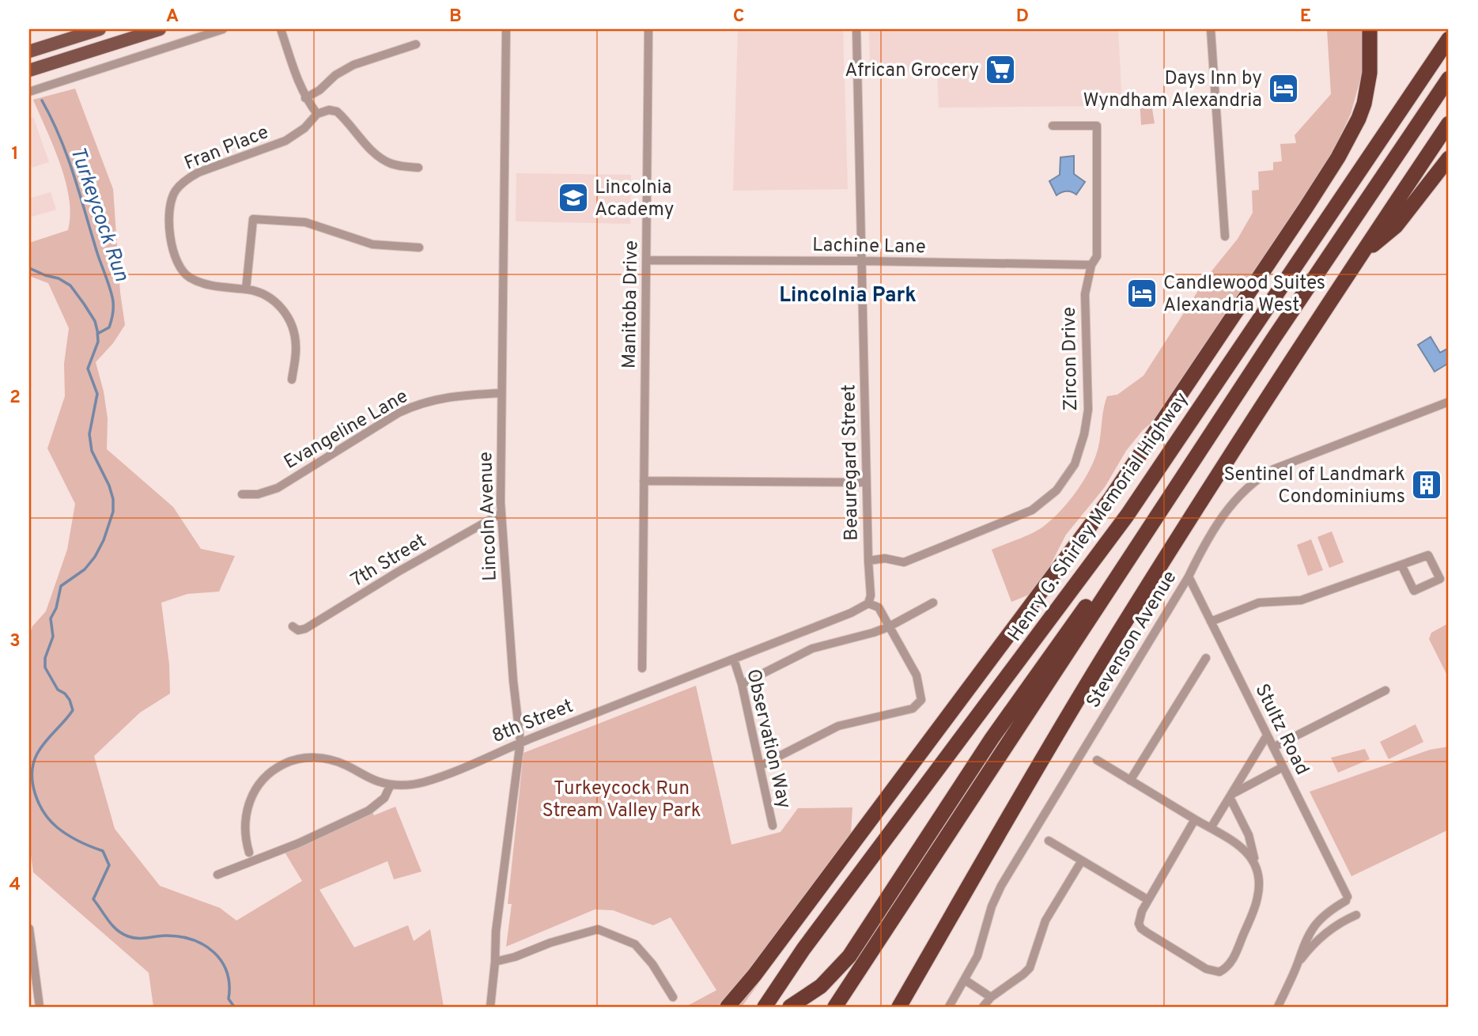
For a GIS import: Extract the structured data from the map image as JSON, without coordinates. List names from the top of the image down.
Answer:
{
  "streets": {
    "highway": ["Henry G. Shirley Memorial Highway"],
    "street": [
      "Fran Place",
      "Lachine Lane",
      "Manitoba Drive",
      "Zircon Drive",
      "Evangeline Lane",
      "Beauregard Street",
      "Lincoln Avenue",
      "7th Street",
      "Stevenson Avenue",
      "8th Street",
      "Stultz Road",
      "Observation Way"
    ]
  },
  "crossings": [
    ["Lachine Lane", "Manitoba Drive"],
    ["Lachine Lane", "Zircon Drive"],
    ["Lachine Lane", "Beauregard Street"],
    ["Zircon Drive", "Beauregard Street"],
    ["Evangeline Lane", "Lincoln Avenue"],
    ["Beauregard Street", "8th Street"],
    ["Lincoln Avenue", "7th Street"],
    ["Lincoln Avenue", "8th Street"],
    ["Stevenson Avenue", "Stultz Road"],
    ["8th Street", "Observation Way"]
  ],
  "districts": ["Lincolnia Park"],
  "water": ["Turkeycock Run"],
  "parks": ["Turkeycock Run Stream Valley Park"],
  "places": {
    "supermarket": ["African Grocery"],
    "hotel": ["Days Inn by Wyndham Alexandria", "Candlewood Suites Alexandria West"],
    "school or university": ["Lincolnia Academy"],
    "building": ["Sentinel of Landmark Condominiums"]
  },
  "grid": {
    "columns": [
      "A",
      "B",
      "C",
      "D",
      "E"
    ],
    "rows": [
      "1",
      "2",
      "3",
      "4"
    ]
  }
}
